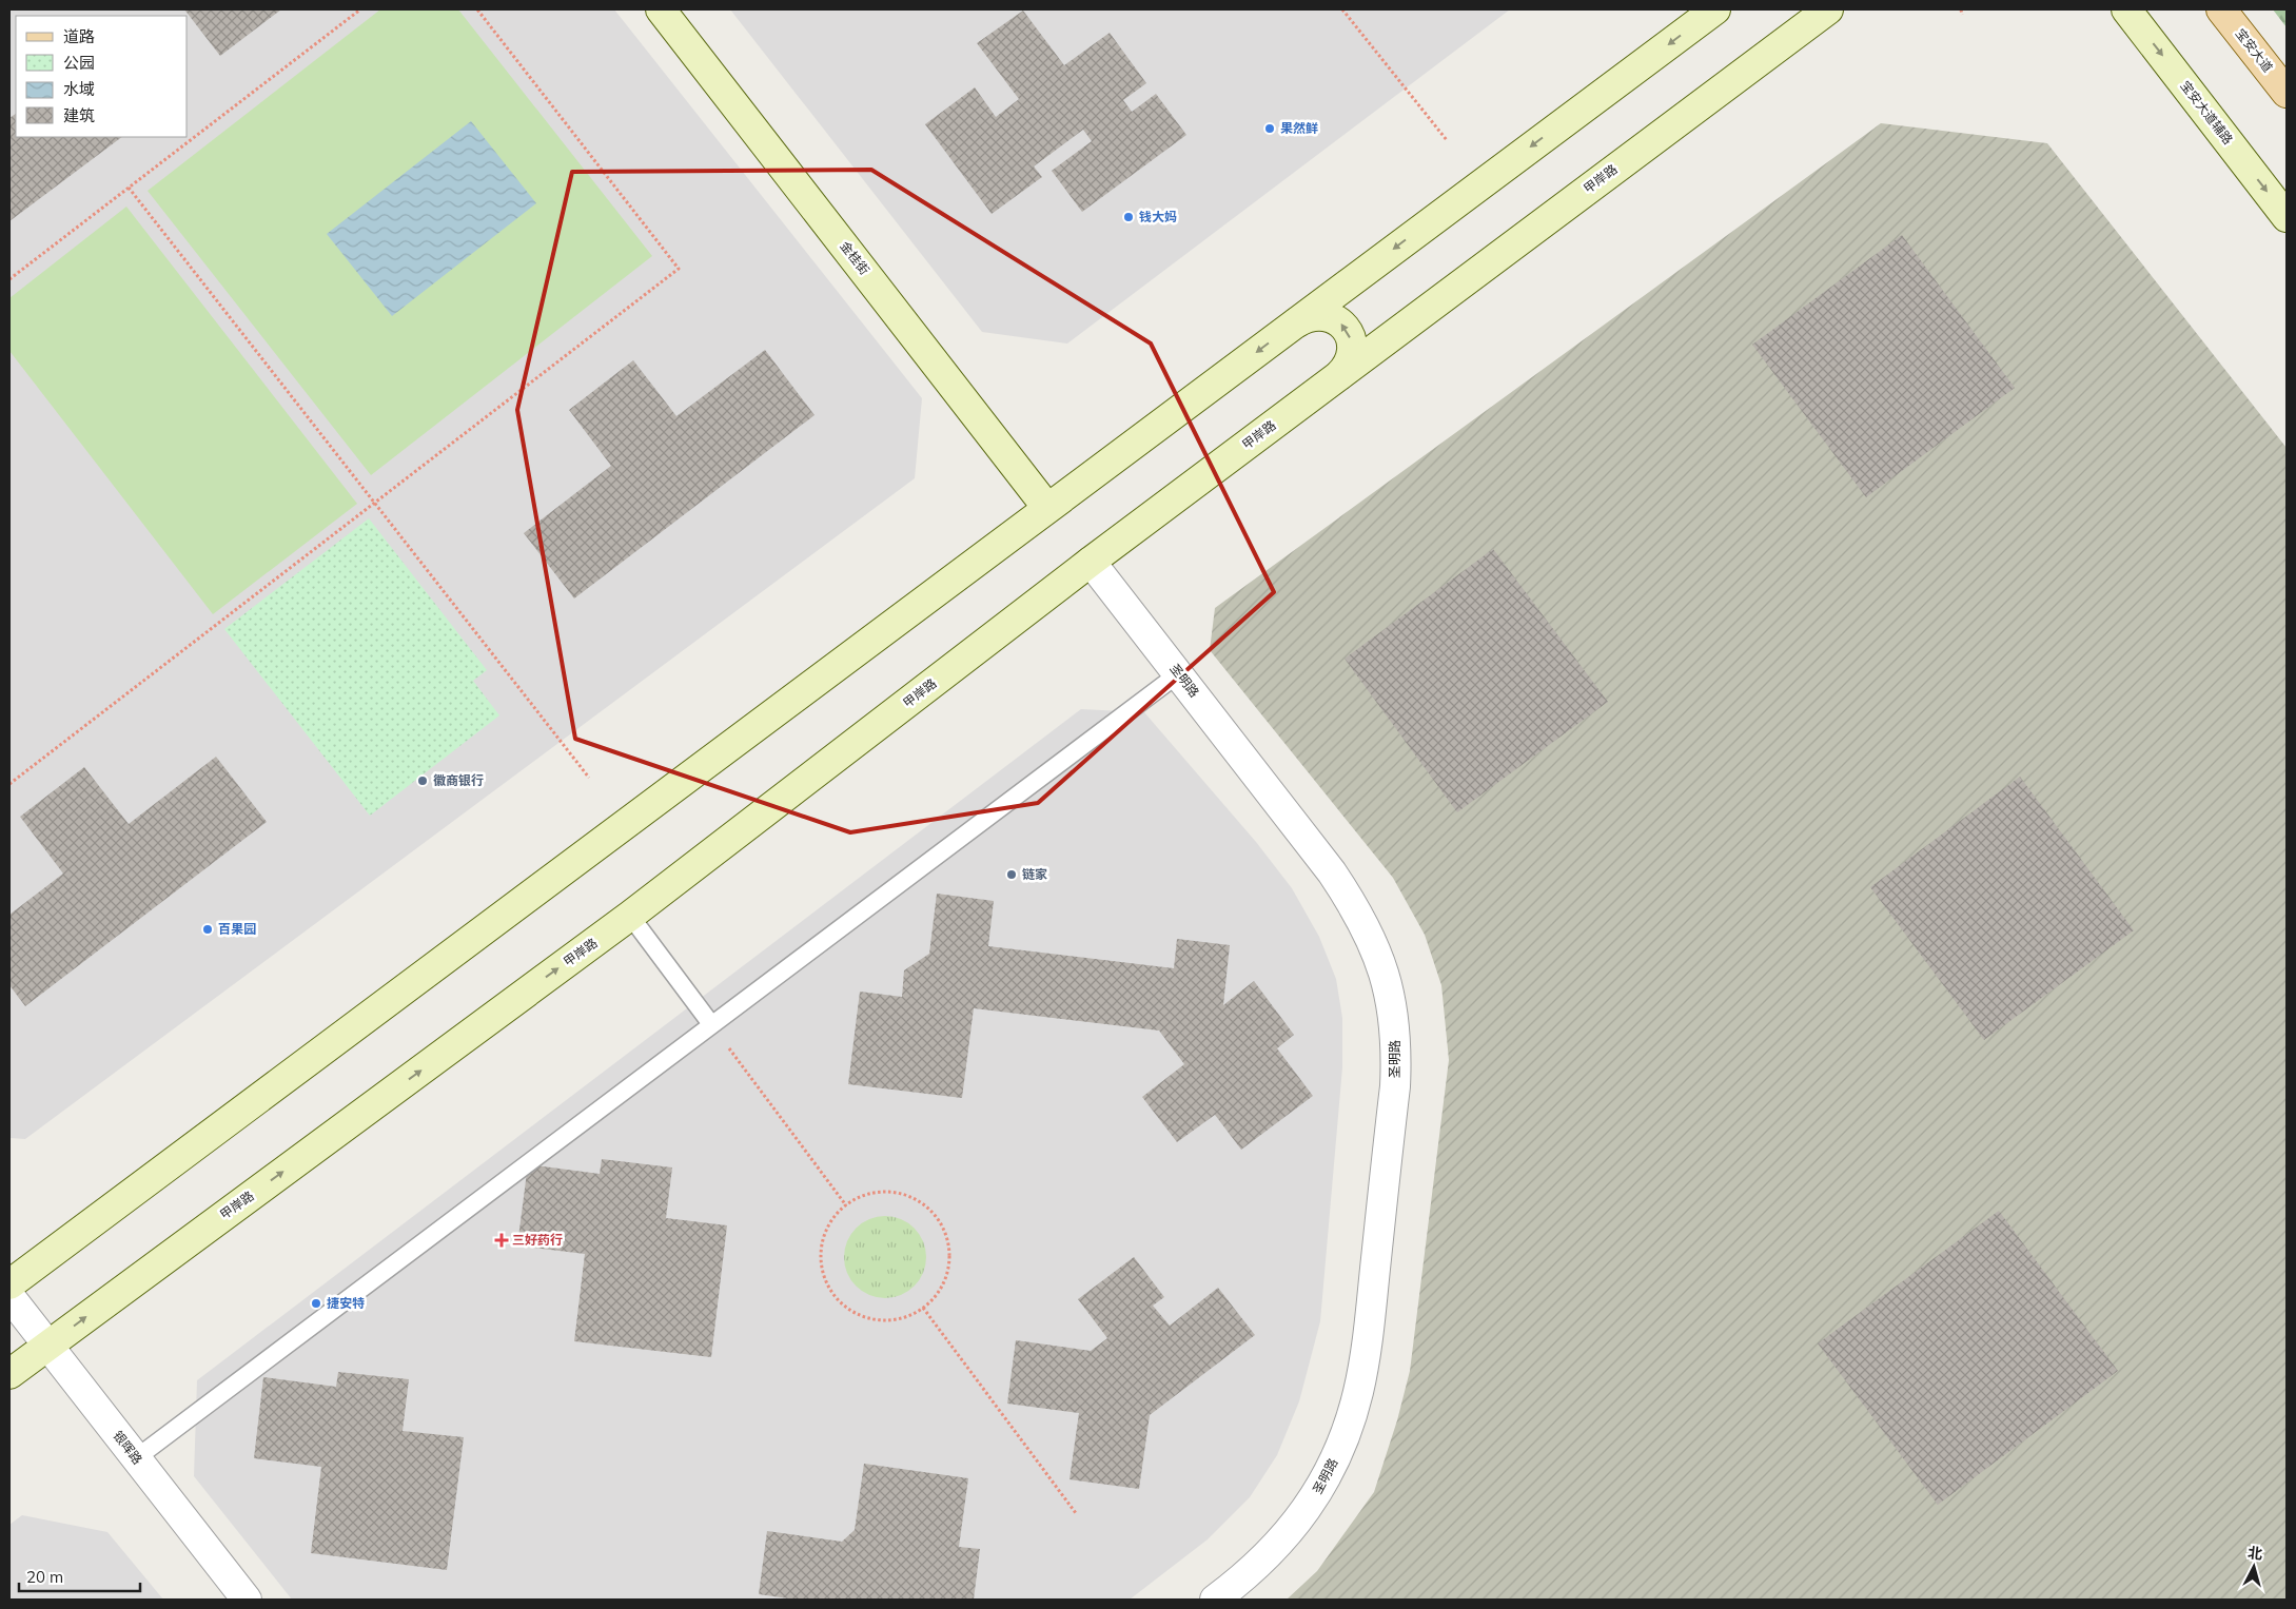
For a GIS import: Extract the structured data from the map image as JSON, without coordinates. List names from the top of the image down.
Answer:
{
  "streets": {
    "main road": [
      "宝安大道",
      "宝安大道辅路",
      "甲岸路",
      "金桂街"
    ],
    "street": ["圣明路", "银晖路"]
  },
  "crossings": [
    ["甲岸路", "圣明路"],
    ["甲岸路", "银晖路"]
  ],
  "one_way": ["宝安大道辅路"],
  "places": {
    "other": [
      "果然鲜",
      "钱大妈",
      "徽商银行",
      "链家",
      "百果园",
      "捷安特"
    ],
    "health": ["三好药行"]
  },
  "legend": [
    "道路",
    "公园",
    "水域",
    "建筑"
  ],
  "scale_bar": "20 m",
  "north": "top"
}
